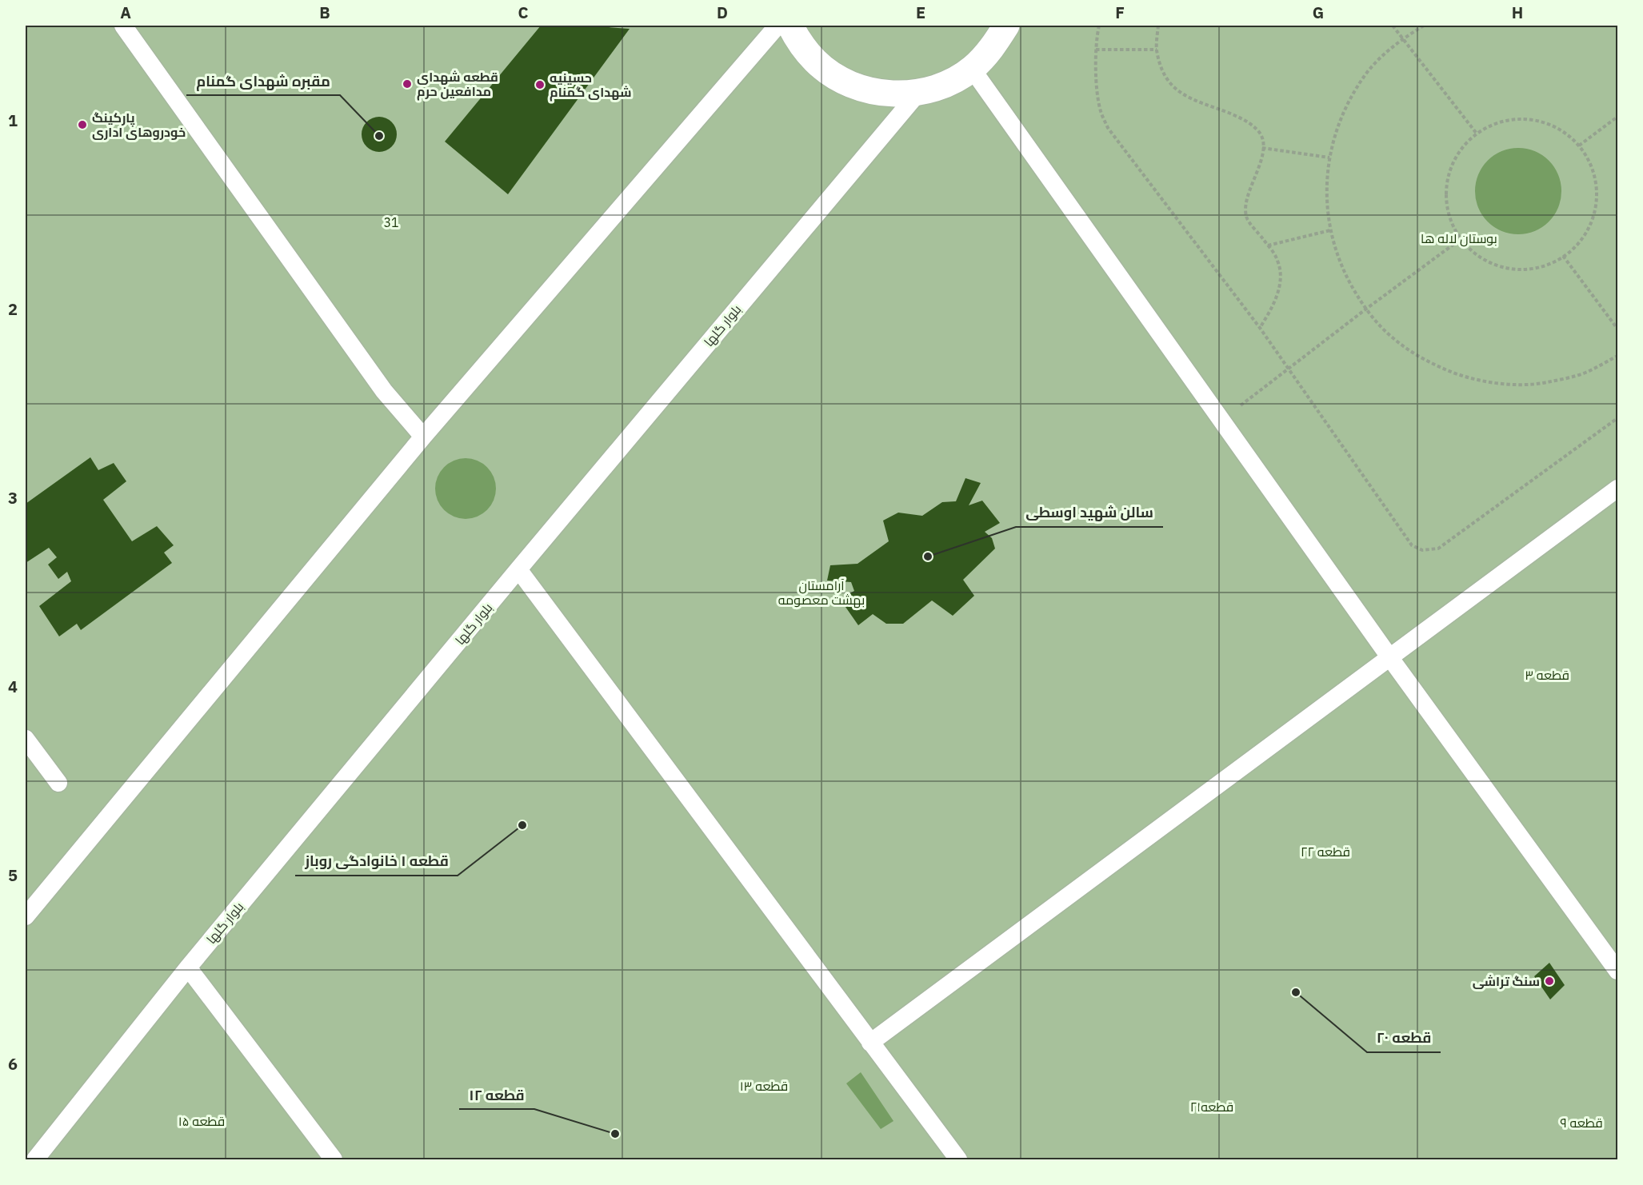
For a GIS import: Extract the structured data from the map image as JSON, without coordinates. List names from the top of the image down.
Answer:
{
  "streets": {
    "lane": ["بلوار گلها"]
  },
  "parks": [
    "31",
    "بوستان لاله ها",
    "آرامستان بهشت معصومه",
    "قطعه ۳",
    "قطعه ۲۲",
    "قطعه ۱۳",
    "قطعه۲۱",
    "قطعه ۱۵",
    "قطعه ۹"
  ],
  "places": [
    "قطعه شهدای مدافعین حرم",
    "حسینیه شهدای گمنام",
    "پارکینگ خودروهای اداری",
    "مقبره شهدای گمنام",
    "سالن شهید اوسطی",
    "قطعه ۱ خانوادگی روباز",
    "سنگ تراشی",
    "قطعه ۲۰",
    "قطعه ۱۲"
  ],
  "grid": {
    "columns": [
      "A",
      "B",
      "C",
      "D",
      "E",
      "F",
      "G",
      "H"
    ],
    "rows": [
      "1",
      "2",
      "3",
      "4",
      "5",
      "6"
    ]
  }
}
